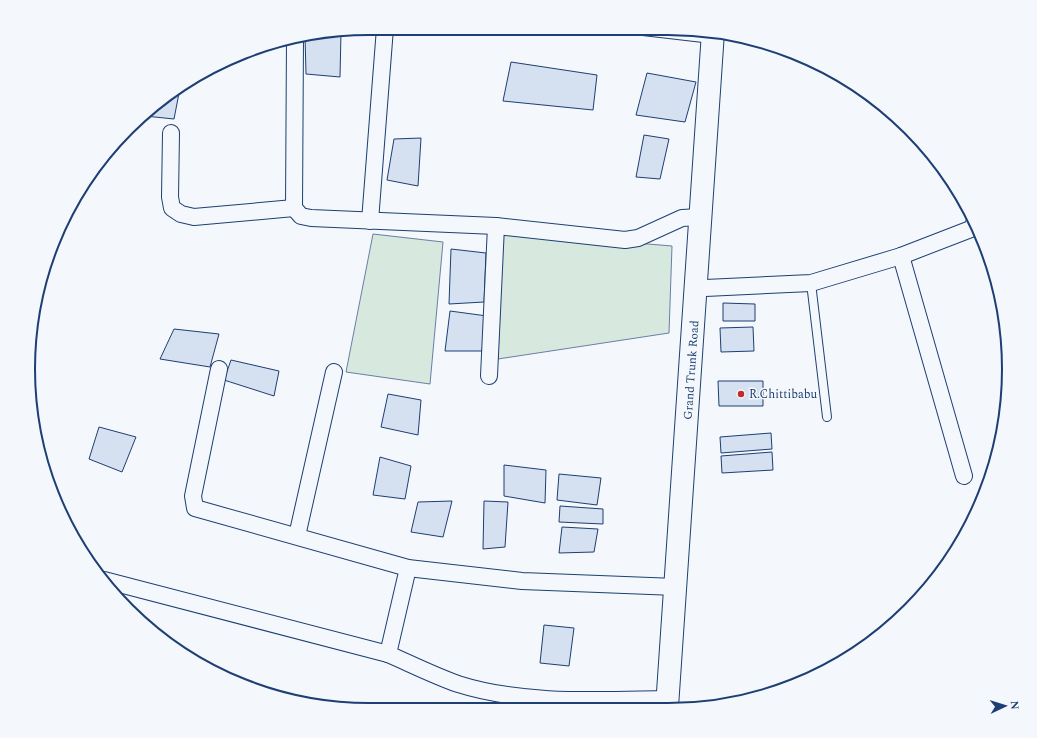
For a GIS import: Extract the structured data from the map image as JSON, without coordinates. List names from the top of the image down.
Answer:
{
  "streets": {
    "main road": ["Grand Trunk Road"]
  },
  "places": ["R.Chittibabu"],
  "north": "right"
}
